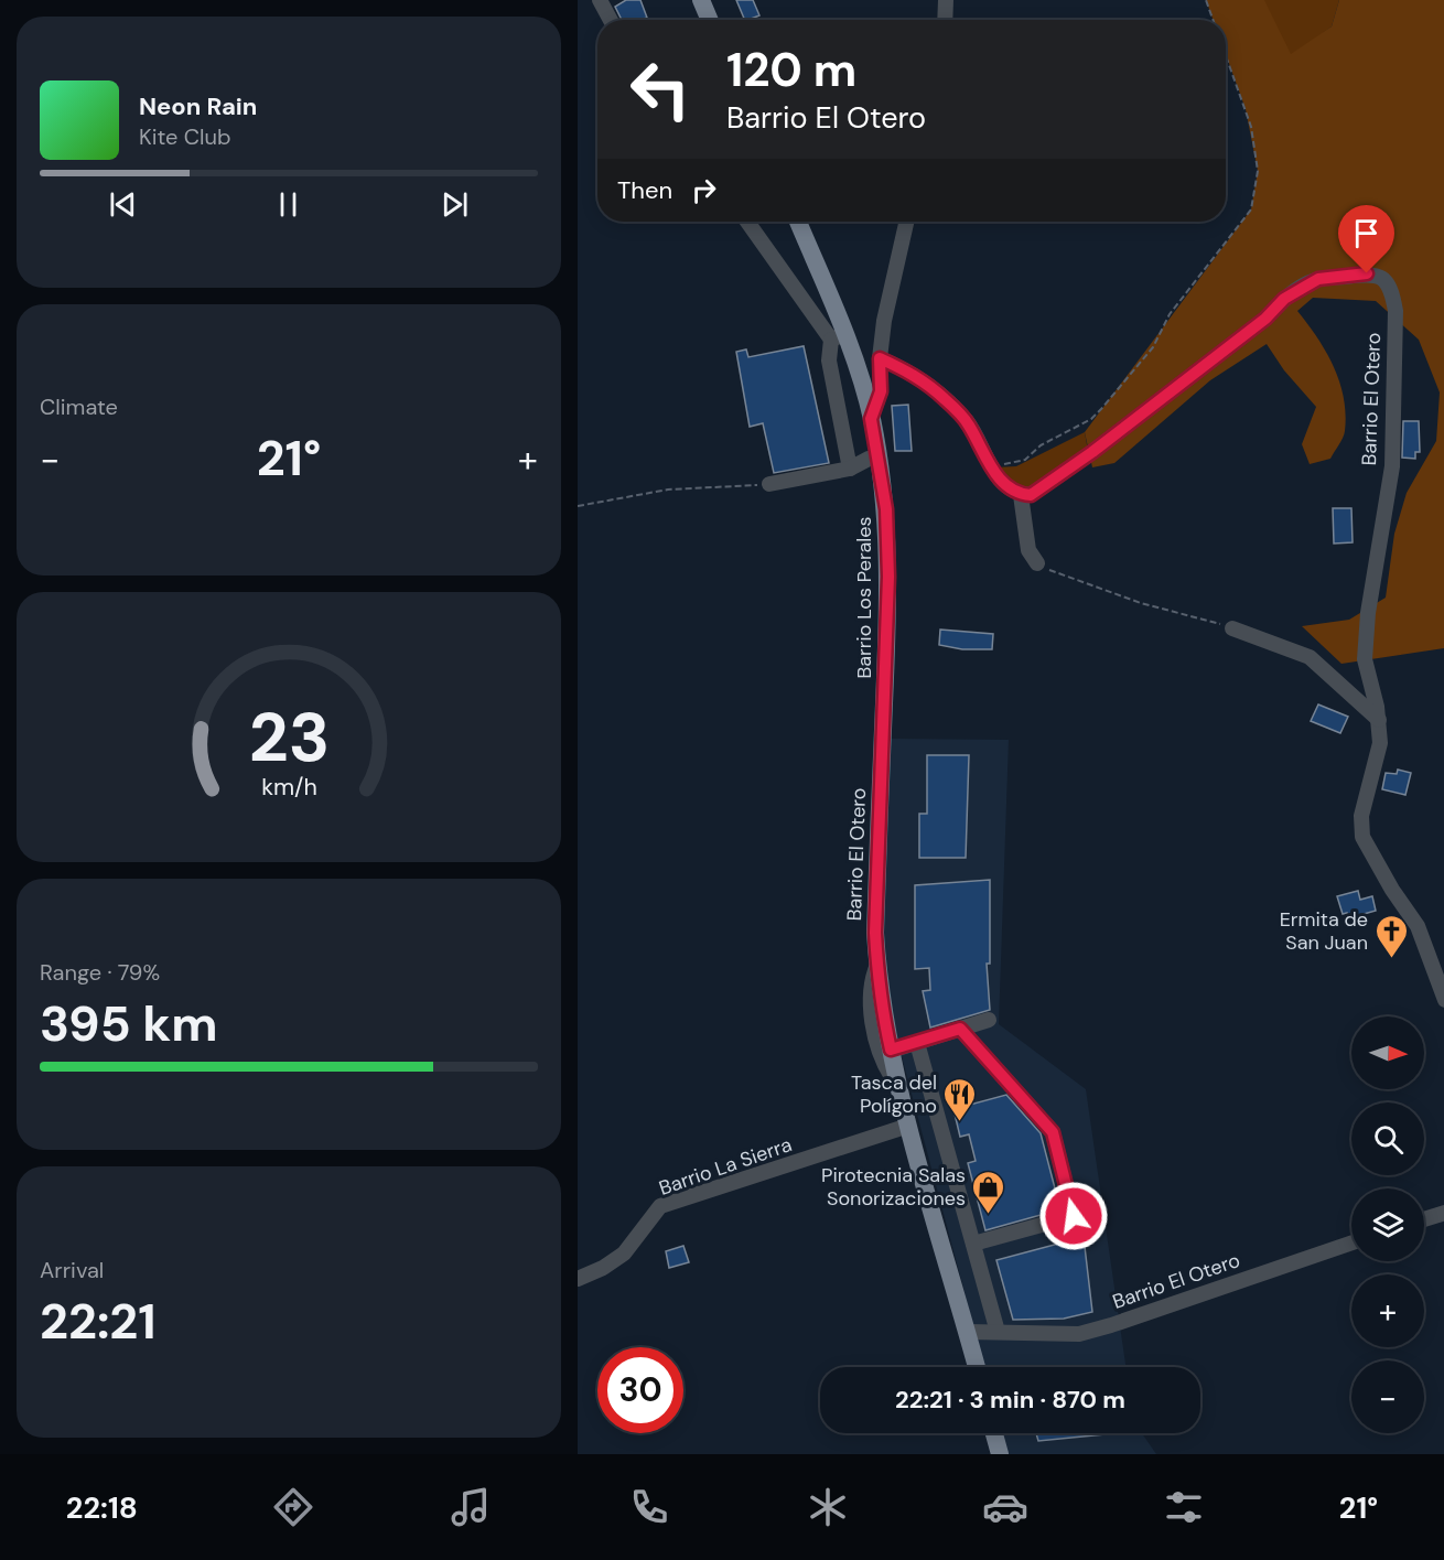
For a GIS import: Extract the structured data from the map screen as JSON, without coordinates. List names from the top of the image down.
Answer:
{
  "streets": {
    "main road": ["Barrio El Otero", "Barrio Los Perales"],
    "street": ["Barrio La Sierra"]
  },
  "crossings": [
    ["Barrio El Otero", "Barrio Los Perales"],
    ["Barrio El Otero", "Barrio La Sierra"]
  ],
  "places": {
    "church": ["Ermita de San Juan"],
    "restaurant": ["Tasca del Polígono"],
    "shop": ["Pirotecnia Salas Sonorizaciones"]
  },
  "north": "right",
  "page": {
    "turn": ["120 m", "Barrio El Otero"],
    "song": ["Neon Rain", "Kite Club"],
    "then": "Then",
    "tile": [
      "Climate",
      ["Range · 79%", "395 km"],
      ["Arrival", "22:21"]
    ],
    "heat": ["−", "21°", "+"],
    "map_buttons": ["+", "−"],
    "limit": "30",
    "trip": "22:21 · 3 min · 870 m",
    "tabs": ["22:18", "21°"],
    "gauge": ["23", "km/h"]
  }
}
